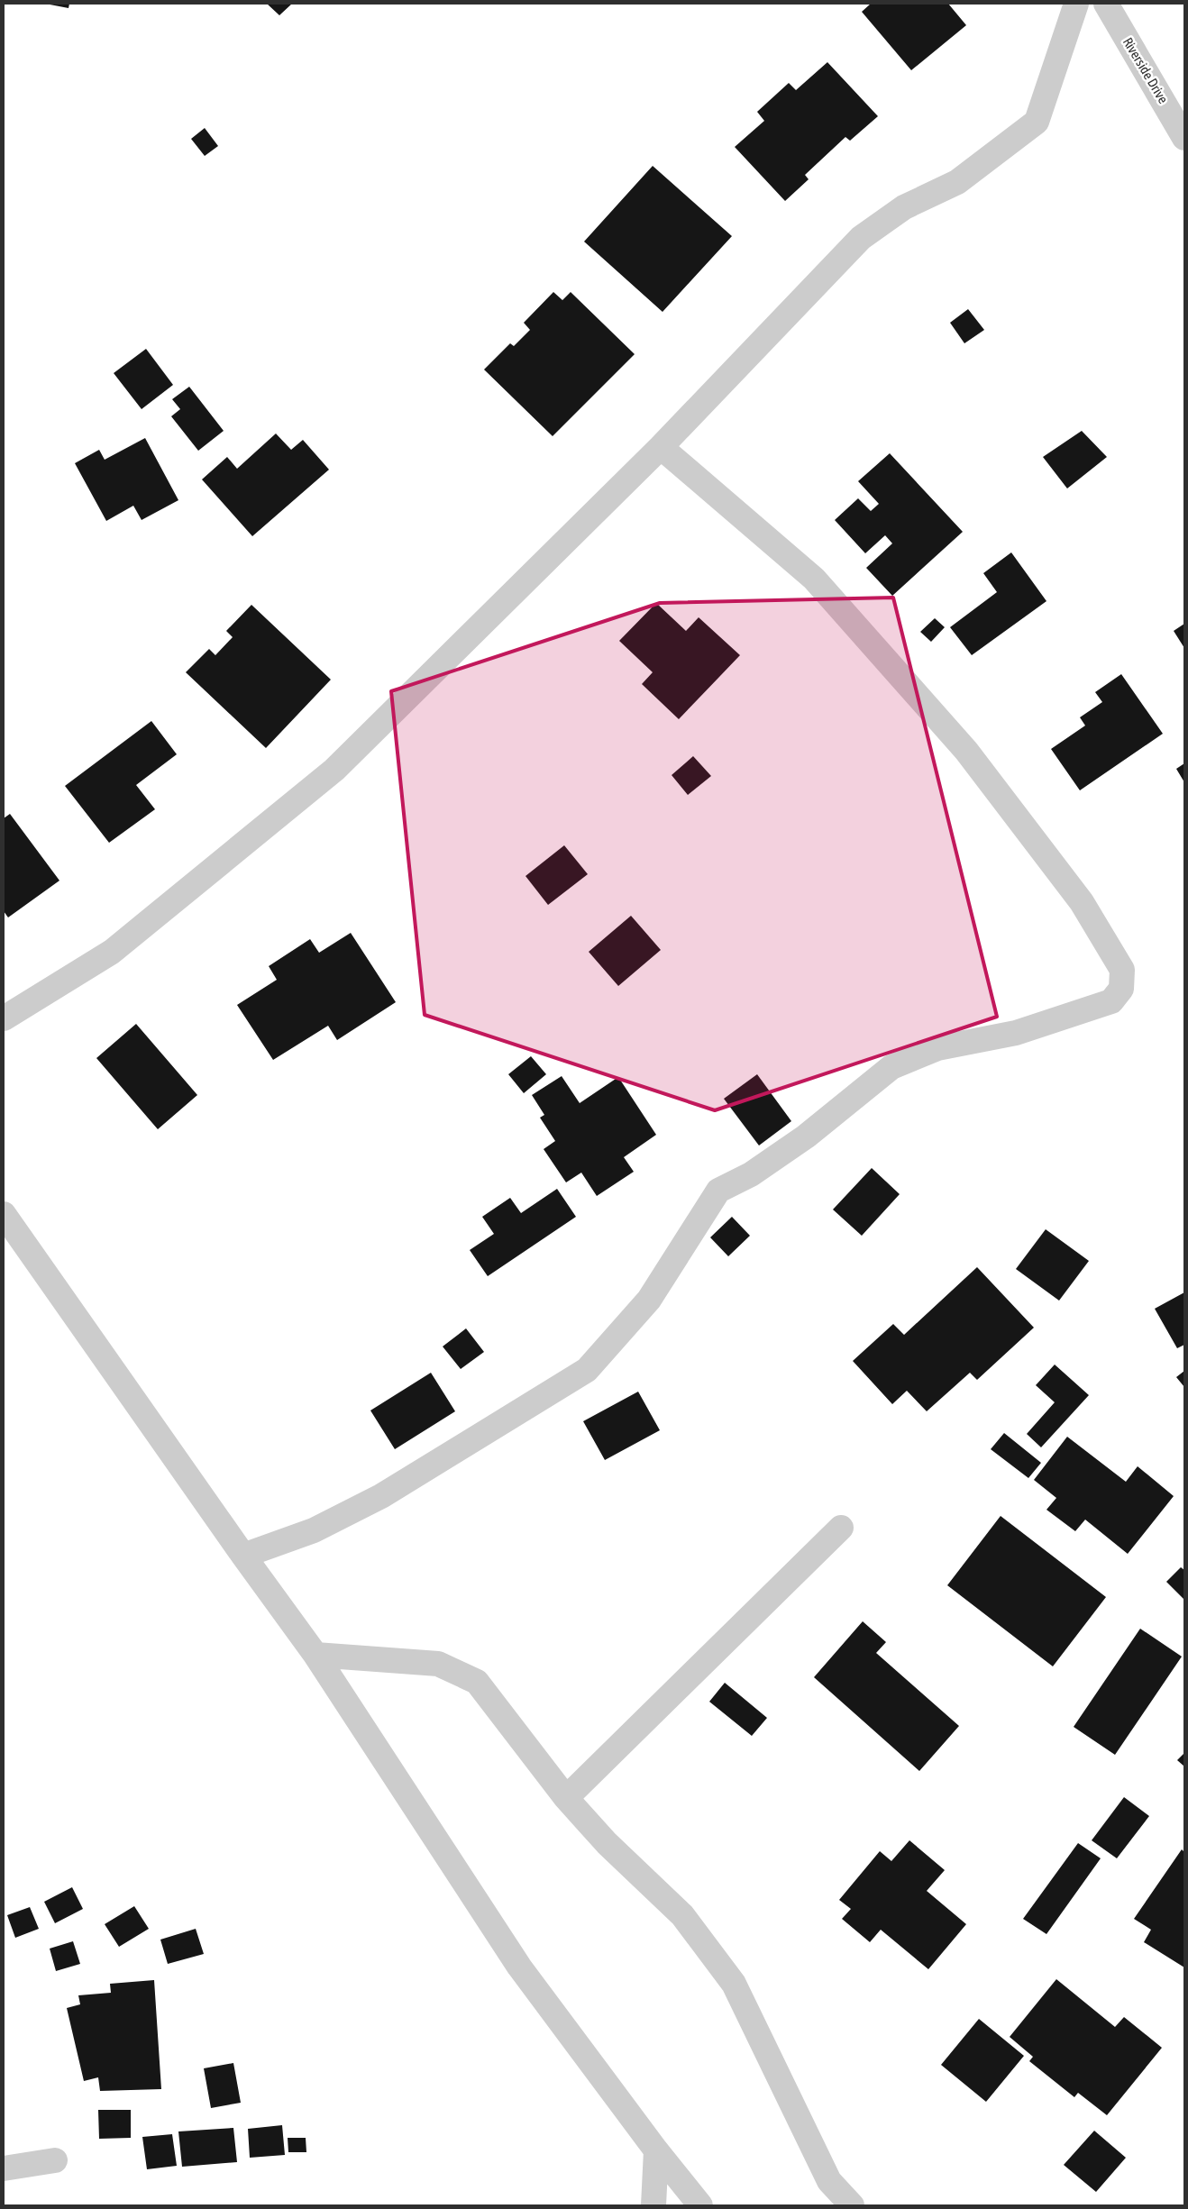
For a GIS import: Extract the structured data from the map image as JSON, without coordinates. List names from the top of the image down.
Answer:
{
  "streets": {
    "street": ["Riverside Drive"]
  }
}
